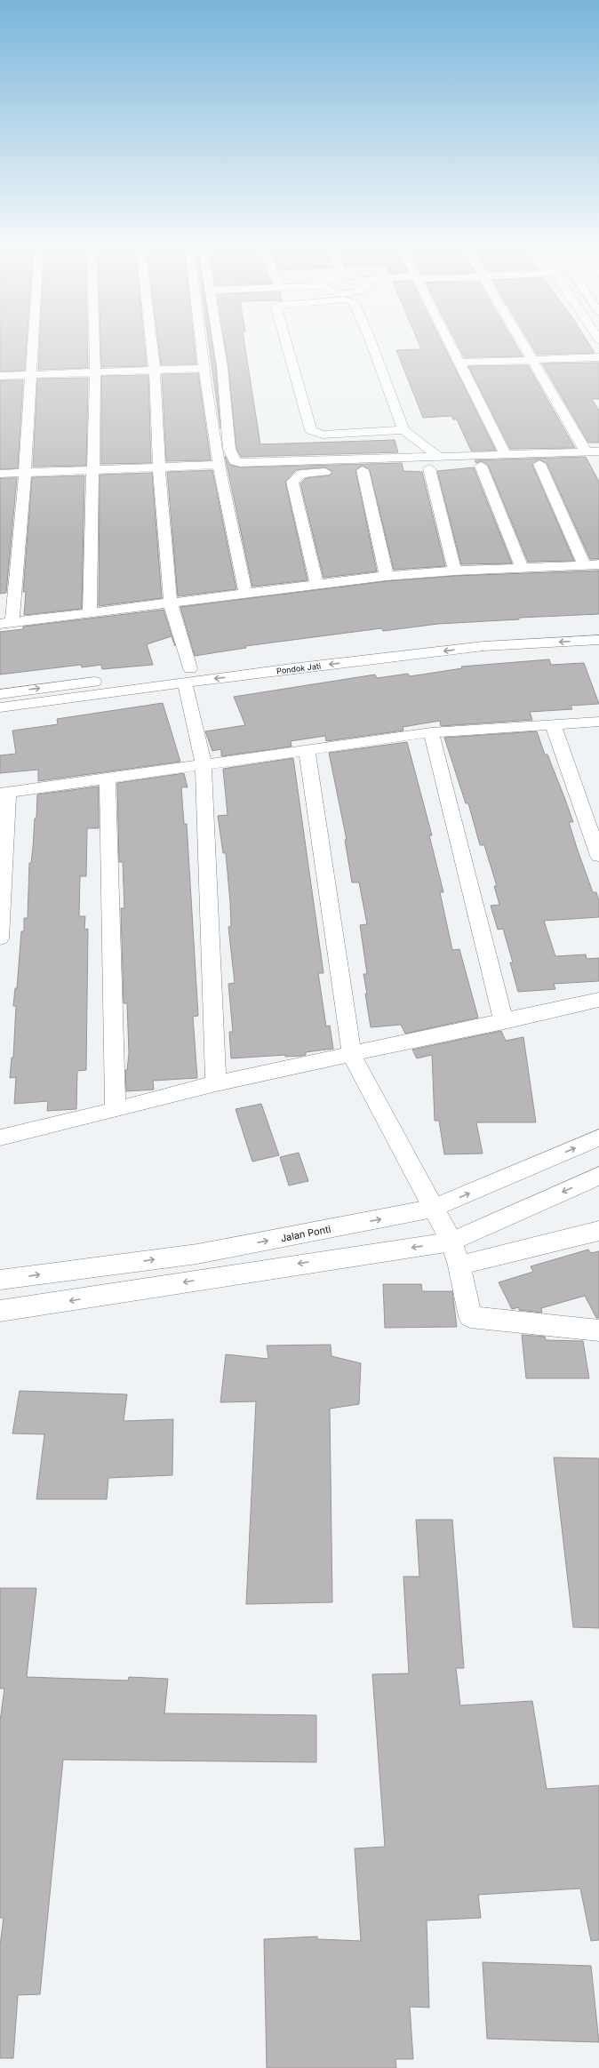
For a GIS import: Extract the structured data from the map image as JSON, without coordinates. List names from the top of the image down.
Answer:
{
  "streets": {
    "street": ["Pondok Jati", "Jalan Ponti"]
  }
}
